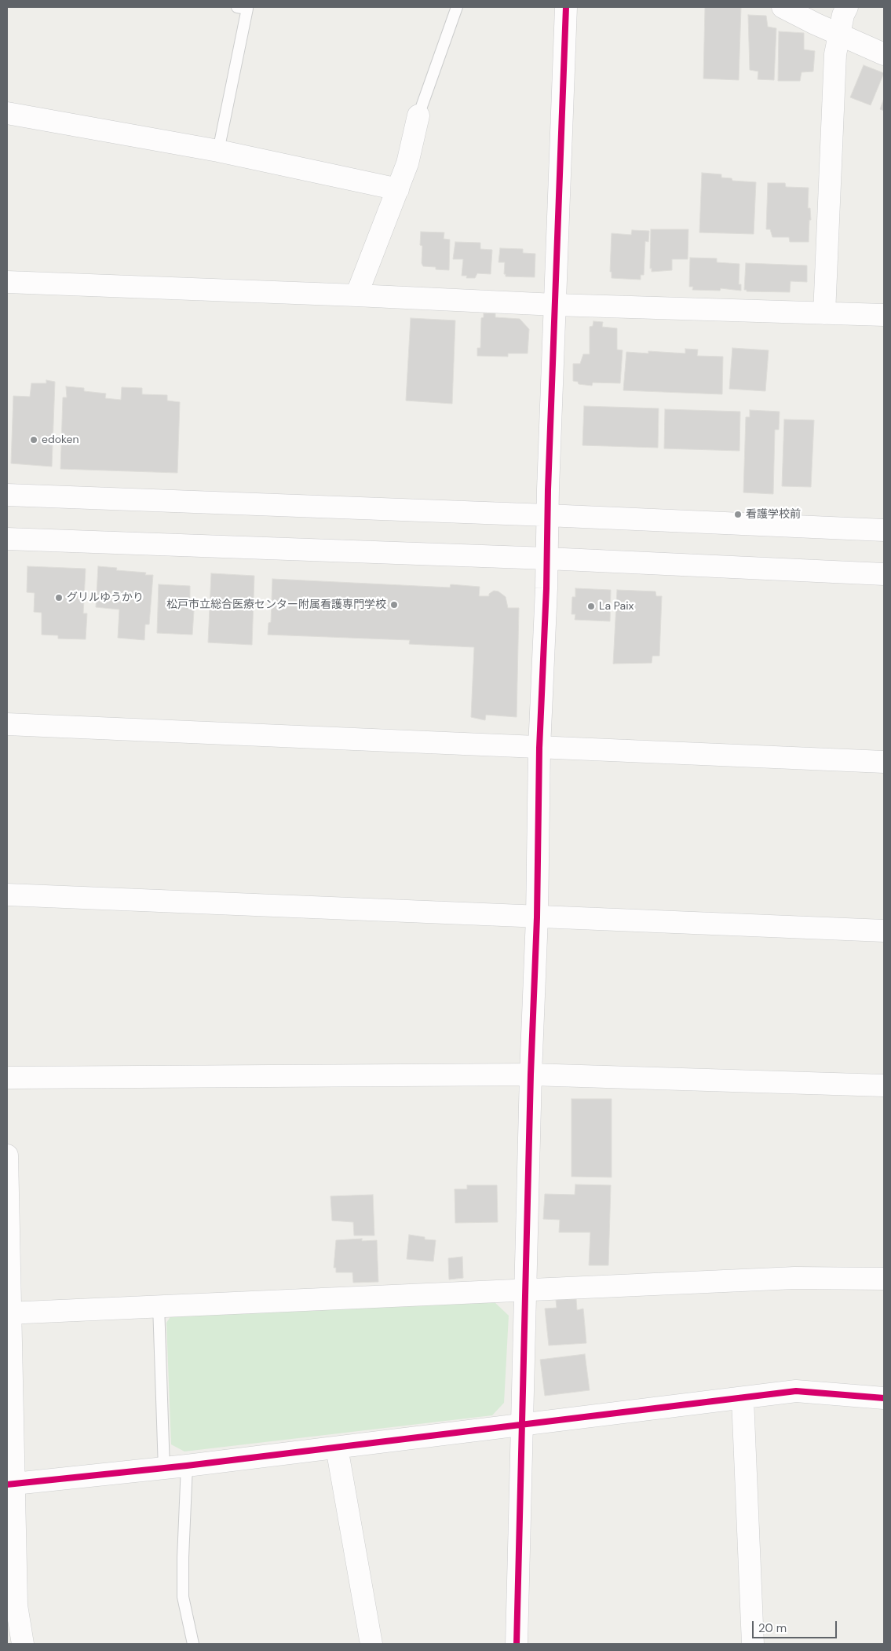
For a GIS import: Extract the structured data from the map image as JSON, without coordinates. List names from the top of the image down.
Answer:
{
  "places": [
    "edoken",
    "看護学校前",
    "グリルゆうかり",
    "松戸市立総合医療センター附属看護専門学校",
    "La Paix"
  ],
  "scale_bar": "20 m"
}
